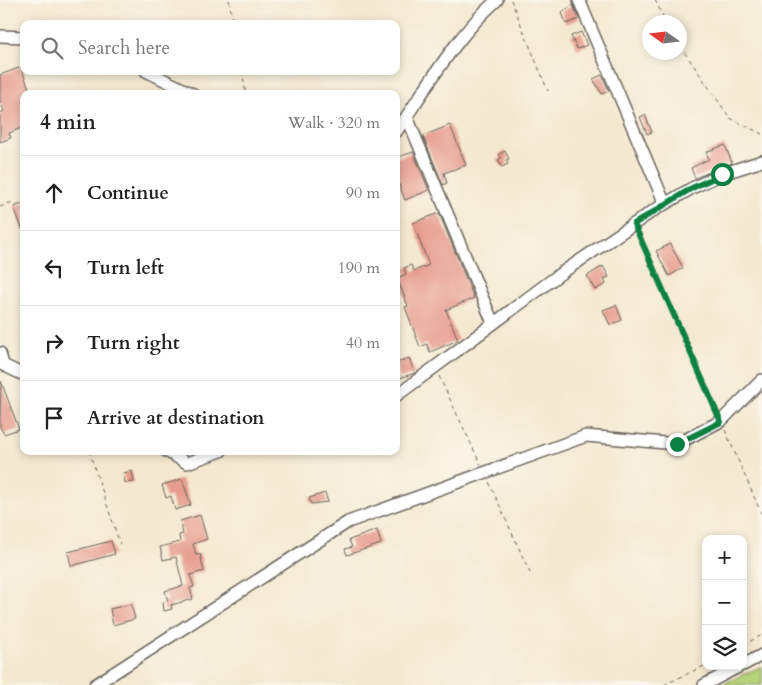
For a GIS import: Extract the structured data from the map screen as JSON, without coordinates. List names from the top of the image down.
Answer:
{
  "north": "left",
  "page": {
    "search": "Search here",
    "heading": ["4 min", "Walk · 320 m"],
    "list": [
      ["Continue", "90 m"],
      ["Turn left", "190 m"],
      ["Turn right", "40 m"],
      "Arrive at destination"
    ],
    "map_buttons": ["+", "−"]
  }
}
